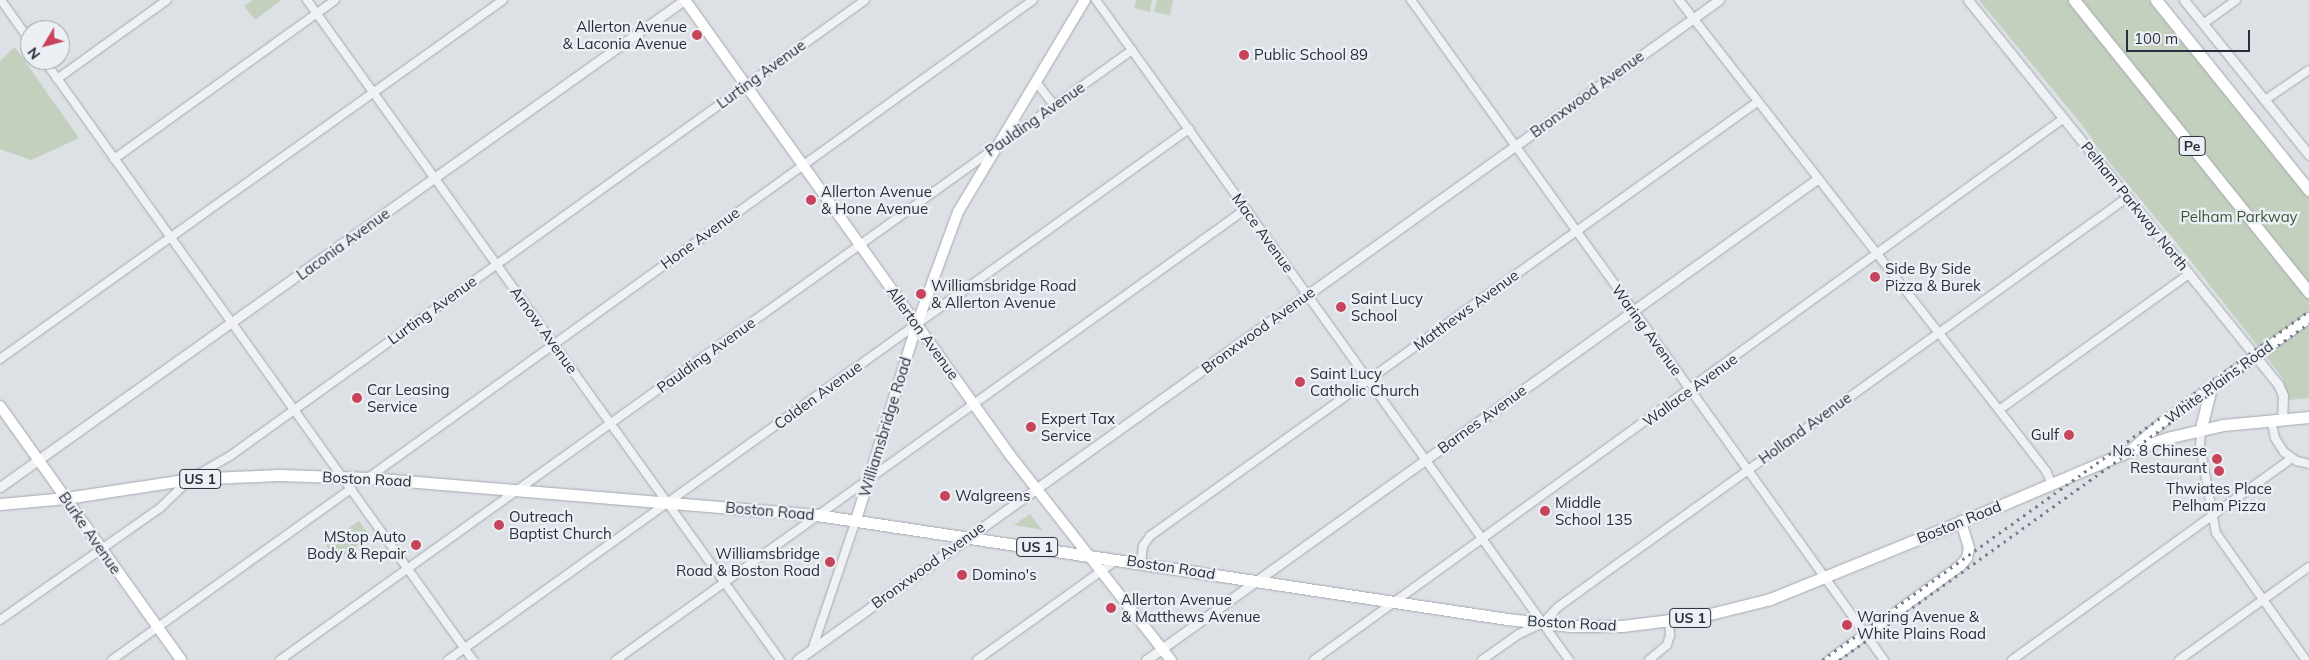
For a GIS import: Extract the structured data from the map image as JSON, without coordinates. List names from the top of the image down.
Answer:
{
  "streets": {
    "main road": [
      "Pe",
      "Allerton Avenue",
      "White Plains Road",
      "Williamsbridge Road",
      "US 1",
      "Boston Road",
      "Burke Avenue"
    ],
    "street": [
      "Lurting Avenue",
      "Bronxwood Avenue",
      "Paulding Avenue",
      "Pelham Parkway North",
      "Mace Avenue",
      "Hone Avenue",
      "Laconia Avenue",
      "Matthews Avenue",
      "Arnow Avenue",
      "Waring Avenue",
      "Wallace Avenue",
      "Colden Avenue",
      "Barnes Avenue",
      "Holland Avenue"
    ]
  },
  "crossings": [
    ["Lurting Avenue", "Arnow Avenue"],
    ["Lurting Avenue", "Allerton Avenue"],
    ["Lurting Avenue", "Boston Road"],
    ["Lurting Avenue", "Burke Avenue"],
    ["Bronxwood Avenue", "Mace Avenue"],
    ["Bronxwood Avenue", "Waring Avenue"],
    ["Bronxwood Avenue", "Allerton Avenue"],
    ["Bronxwood Avenue", "Williamsbridge Road"],
    ["Bronxwood Avenue", "Boston Road"],
    ["Paulding Avenue", "Mace Avenue"],
    ["Paulding Avenue", "Arnow Avenue"],
    ["Paulding Avenue", "Allerton Avenue"],
    ["Paulding Avenue", "Williamsbridge Road"],
    ["Paulding Avenue", "Boston Road"],
    ["Pelham Parkway North", "White Plains Road"],
    ["Pelham Parkway North", "Wallace Avenue"],
    ["Pelham Parkway North", "Holland Avenue"],
    ["Pelham Parkway North", "Boston Road"],
    ["Mace Avenue", "Matthews Avenue"],
    ["Mace Avenue", "Wallace Avenue"],
    ["Mace Avenue", "Colden Avenue"],
    ["Mace Avenue", "Barnes Avenue"],
    ["Mace Avenue", "Holland Avenue"],
    ["Mace Avenue", "Boston Road"],
    ["Hone Avenue", "Arnow Avenue"],
    ["Hone Avenue", "Allerton Avenue"],
    ["Hone Avenue", "Boston Road"],
    ["Laconia Avenue", "Arnow Avenue"],
    ["Laconia Avenue", "Allerton Avenue"],
    ["Laconia Avenue", "Burke Avenue"],
    ["Matthews Avenue", "Waring Avenue"],
    ["Matthews Avenue", "Boston Road"],
    ["Arnow Avenue", "Colden Avenue"],
    ["Arnow Avenue", "Boston Road"],
    ["Waring Avenue", "Wallace Avenue"],
    ["Waring Avenue", "Barnes Avenue"],
    ["Waring Avenue", "Holland Avenue"],
    ["Waring Avenue", "Boston Road"],
    ["Allerton Avenue", "Colden Avenue"],
    ["Allerton Avenue", "Barnes Avenue"],
    ["Allerton Avenue", "Williamsbridge Road"],
    ["Allerton Avenue", "Boston Road"],
    ["White Plains Road", "Boston Road"],
    ["Wallace Avenue", "Boston Road"],
    ["Colden Avenue", "Williamsbridge Road"],
    ["Colden Avenue", "Boston Road"],
    ["Barnes Avenue", "Boston Road"],
    ["Williamsbridge Road", "Boston Road"],
    ["Holland Avenue", "Boston Road"],
    ["Boston Road", "Burke Avenue"]
  ],
  "parks": ["Pelham Parkway"],
  "places": [
    "Allerton Avenue & Laconia Avenue",
    "Public School 89",
    "Allerton Avenue & Hone Avenue",
    "Side By Side Pizza & Burek",
    "Williamsbridge Road & Allerton Avenue",
    "Saint Lucy School",
    "Saint Lucy Catholic Church",
    "Car Leasing Service",
    "Expert Tax Service",
    "Gulf",
    "No. 8 Chinese Restaurant",
    "Thwiates Place Pelham Pizza",
    "Walgreens",
    "Middle School 135",
    "Outreach Baptist Church",
    "MStop Auto Body & Repair",
    "Williamsbridge Road & Boston Road",
    "Domino's",
    "Allerton Avenue & Matthews Avenue",
    "Waring Avenue & White Plains Road"
  ],
  "scale_bar": "100 m",
  "north": "bottom left"
}
